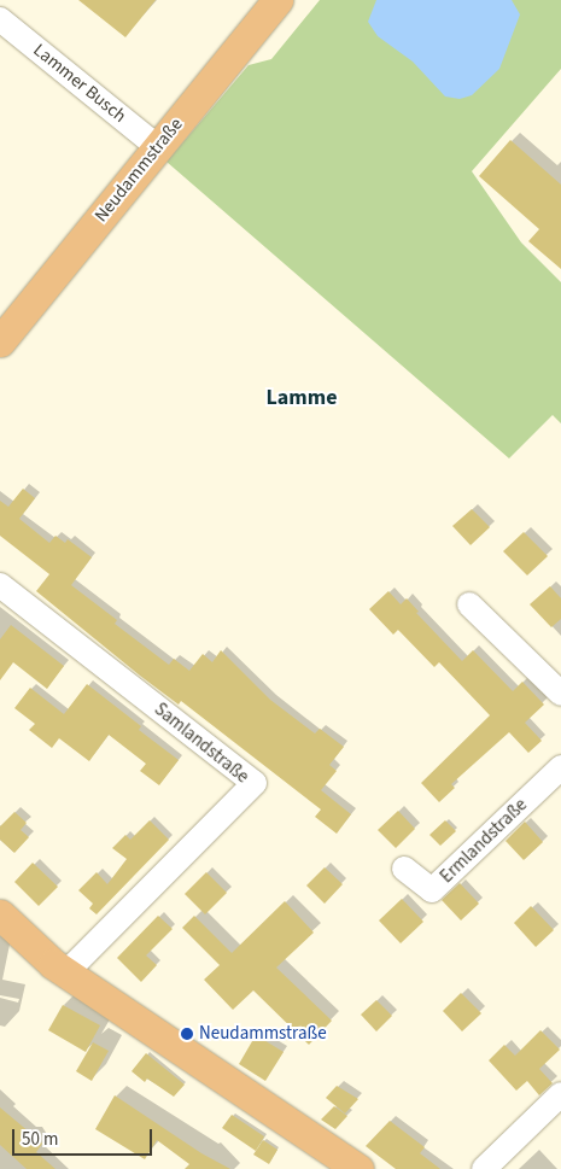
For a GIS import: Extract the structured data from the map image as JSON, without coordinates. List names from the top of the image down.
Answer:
{
  "streets": {
    "main road": ["Neudammstraße"],
    "street": ["Lammer Busch", "Samlandstraße", "Ermlandstraße"]
  },
  "crossings": [
    ["Lammer Busch", "Neudammstraße"]
  ],
  "districts": ["Lamme"],
  "places": ["Neudammstraße"],
  "scale_bar": "50 m"
}
